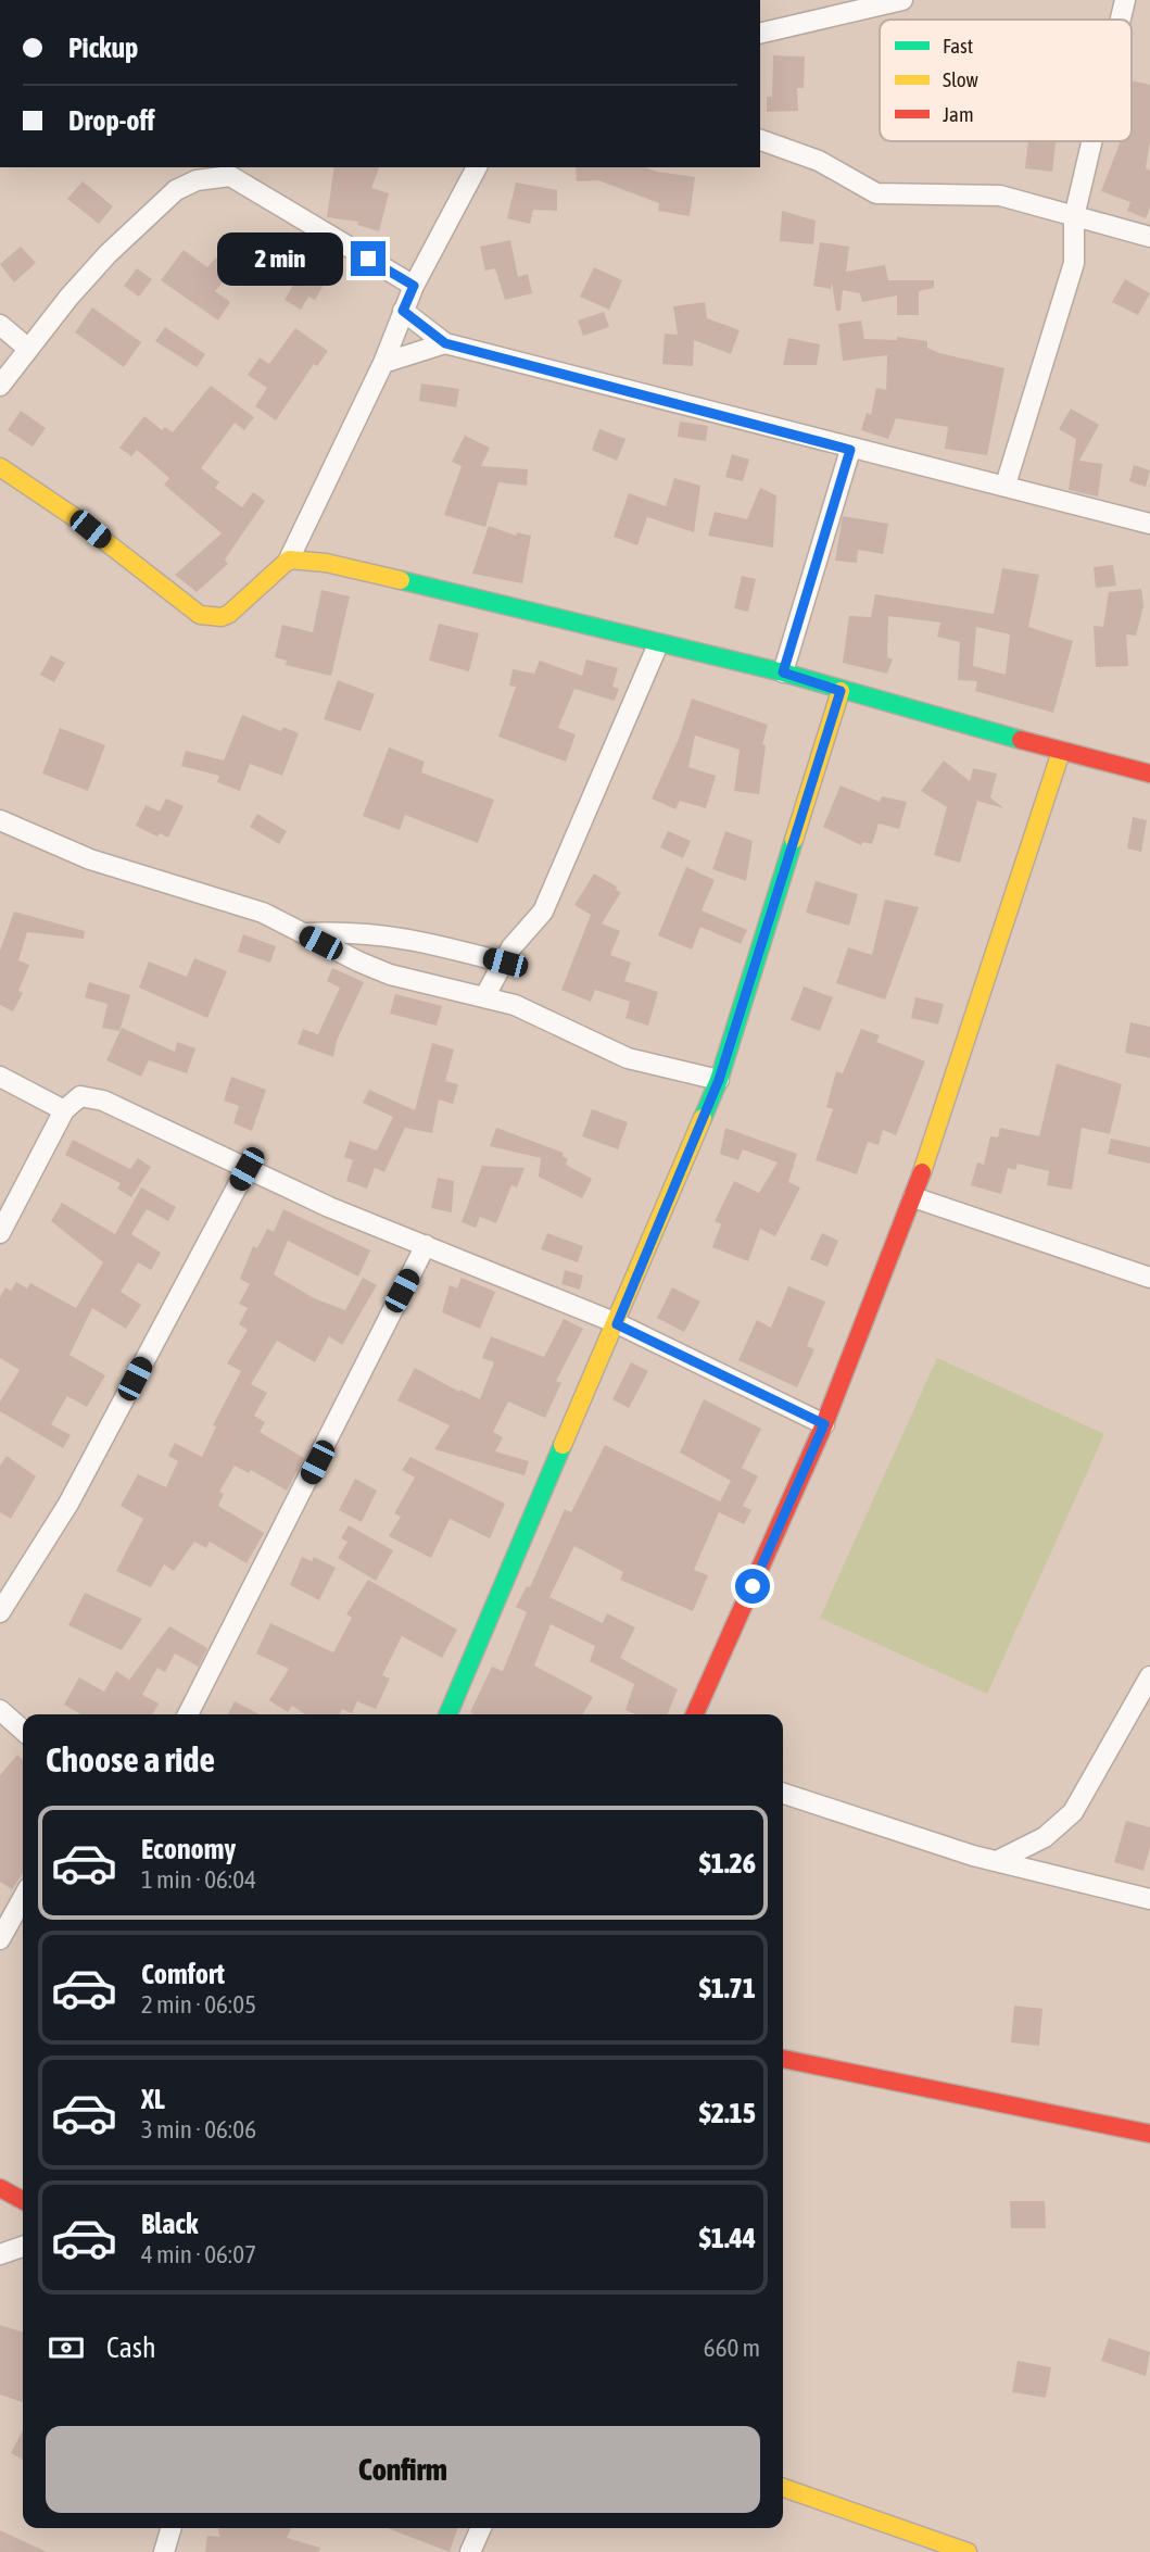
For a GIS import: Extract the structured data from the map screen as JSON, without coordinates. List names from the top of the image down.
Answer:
{
  "legend": ["Fast", "Slow", "Jam"],
  "page": {
    "banner": ["Pickup", "Drop-off"],
    "bubble": "2 min",
    "heading": "Choose a ride",
    "list": [
      {
        "name": "Economy",
        "note": "1 min · 06:04",
        "value": "$1.26"
      },
      {
        "name": "Comfort",
        "note": "2 min · 06:05",
        "value": "$1.71"
      },
      {
        "name": "XL",
        "note": "3 min · 06:06",
        "value": "$2.15"
      },
      {
        "name": "Black",
        "note": "4 min · 06:07",
        "value": "$1.44"
      }
    ],
    "pay": ["Cash", "660 m"],
    "buttons": "Confirm"
  }
}
